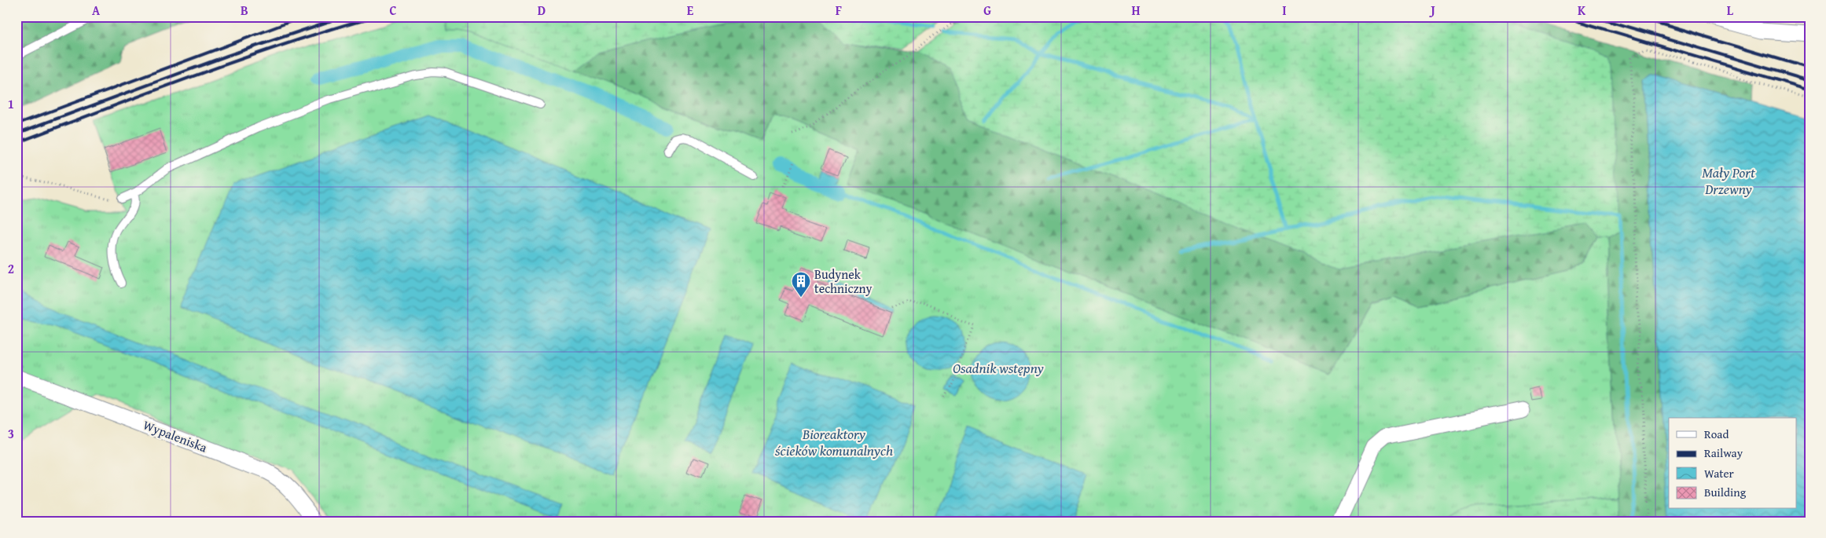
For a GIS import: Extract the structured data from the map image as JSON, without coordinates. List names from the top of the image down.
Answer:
{
  "streets": {
    "street": ["Wypaleniska"]
  },
  "water": ["Mały Port Drzewny", "Osadnik wstępny", "Bioreaktory ścieków komunalnych"],
  "places": {
    "building": ["Budynek techniczny"]
  },
  "legend": [
    "Road",
    "Railway",
    "Water",
    "Building"
  ],
  "grid": {
    "columns": [
      "A",
      "B",
      "C",
      "D",
      "E",
      "F",
      "G",
      "H",
      "I",
      "J",
      "K",
      "L"
    ],
    "rows": ["1", "2", "3"]
  }
}
